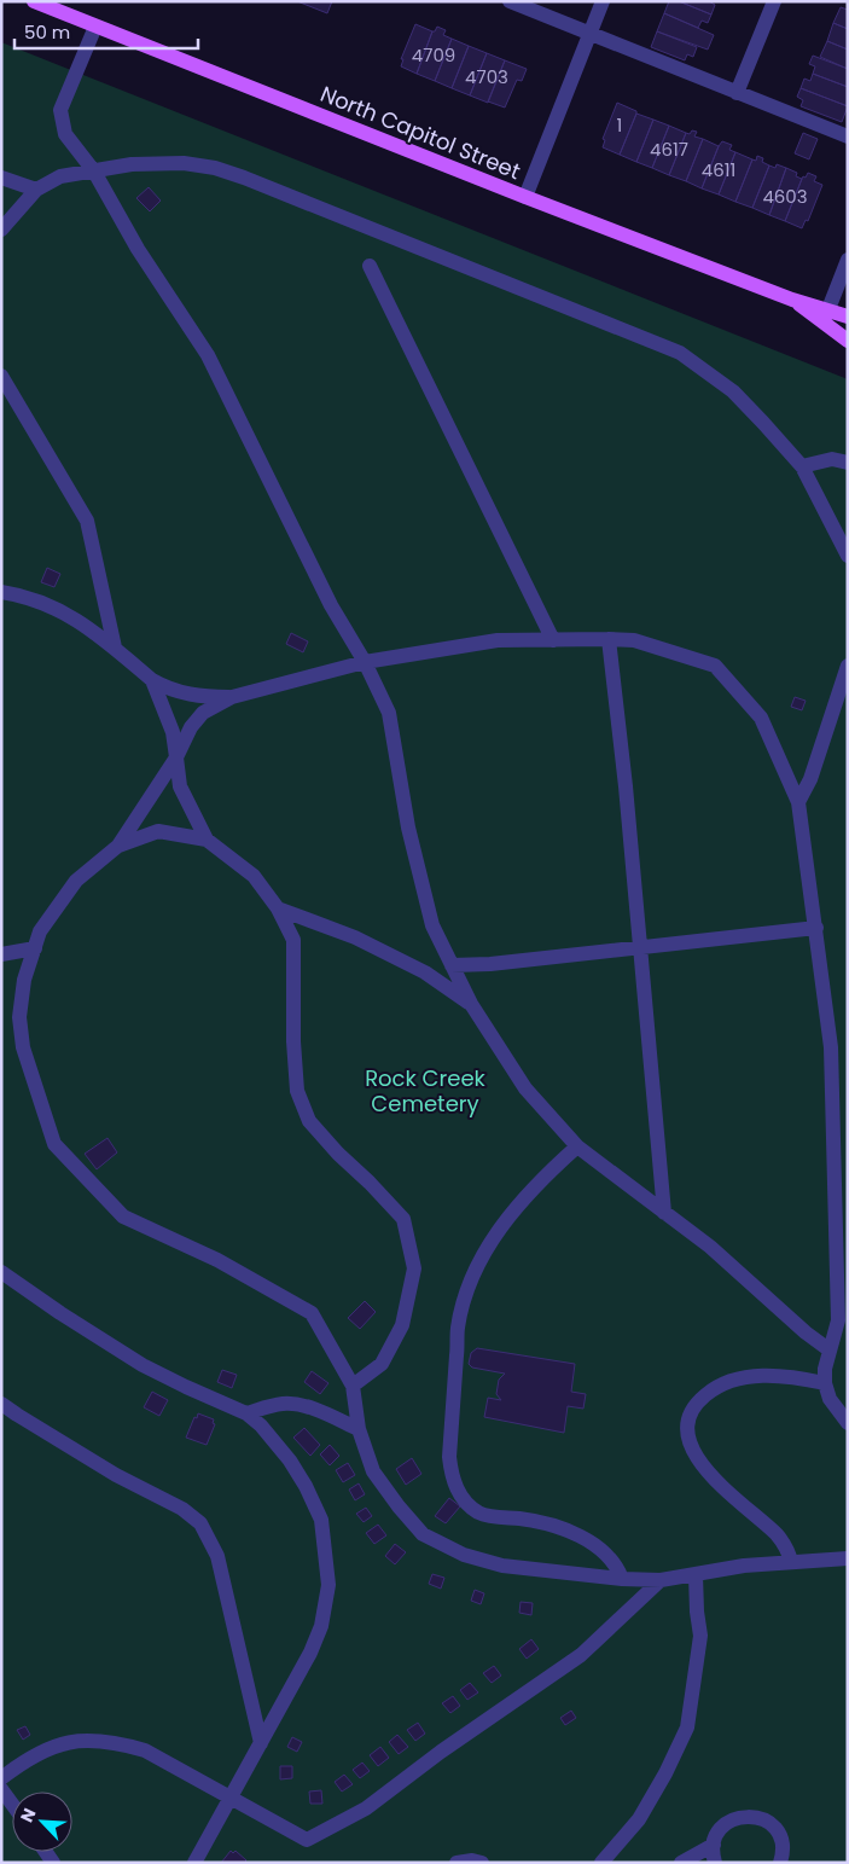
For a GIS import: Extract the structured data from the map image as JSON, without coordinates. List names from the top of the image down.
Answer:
{
  "streets": {
    "main road": ["North Capitol Street"]
  },
  "parks": ["Rock Creek Cemetery"],
  "house_numbers": [
    "4709",
    "4703",
    "1",
    "4617",
    "4611",
    "4603"
  ],
  "scale_bar": "50 m",
  "north": "top left"
}
